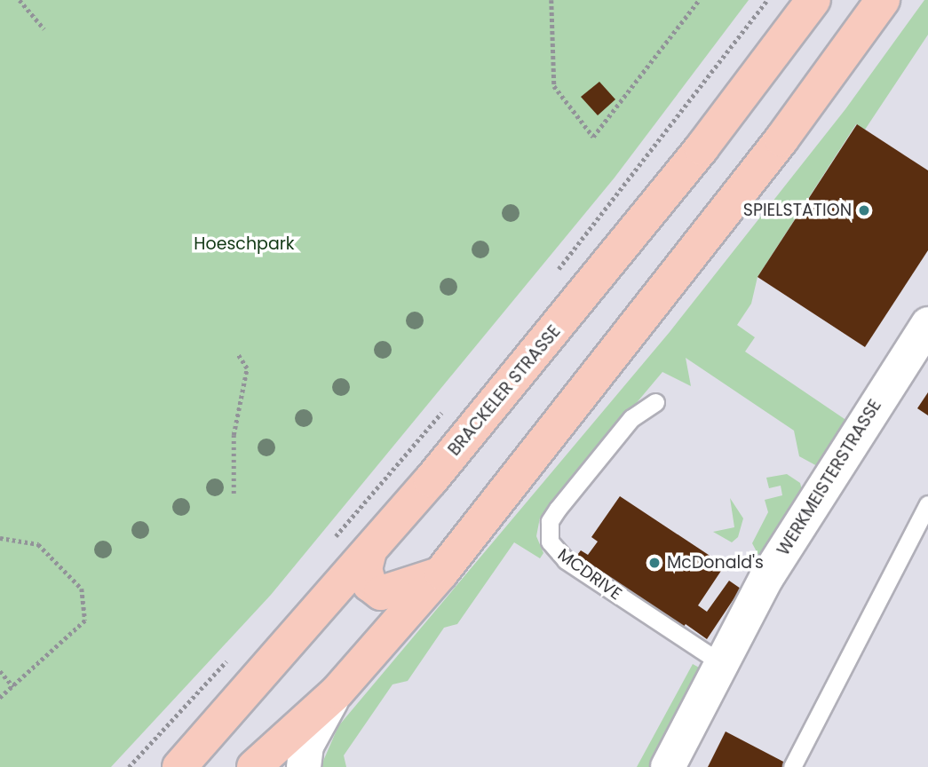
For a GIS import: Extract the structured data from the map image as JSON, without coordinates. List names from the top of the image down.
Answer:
{
  "streets": {
    "highway": ["BRACKELER STRASSE"],
    "street": ["WERKMEISTERSTRASSE"],
    "lane": ["MCDRIVE"]
  },
  "crossings": [
    ["WERKMEISTERSTRASSE", "MCDRIVE"]
  ],
  "parks": ["Hoeschpark"],
  "places": ["SPIELSTATION", "McDonald's"]
}
